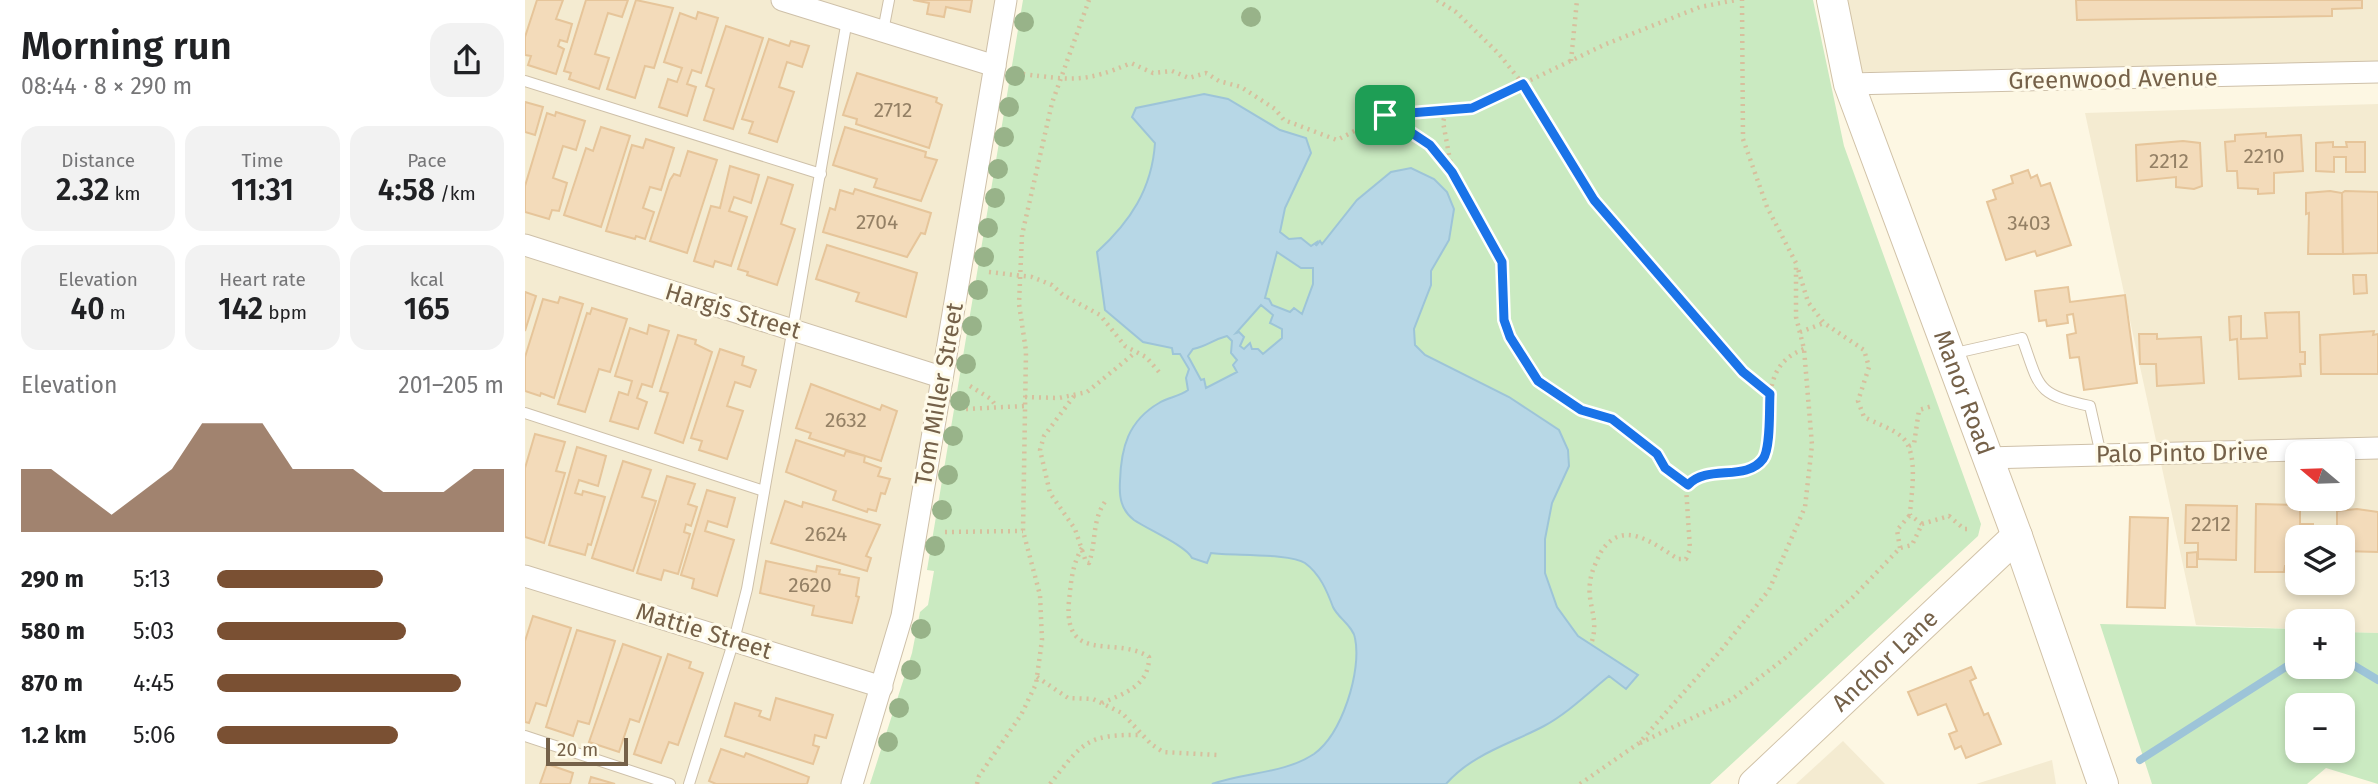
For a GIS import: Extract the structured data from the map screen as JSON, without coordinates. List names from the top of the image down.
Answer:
{
  "streets": {
    "main road": ["Manor Road", "Anchor Lane"],
    "street": [
      "Greenwood Avenue",
      "Hargis Street",
      "Tom Miller Street",
      "Palo Pinto Drive",
      "Mattie Street"
    ]
  },
  "crossings": [
    ["Greenwood Avenue", "Manor Road"],
    ["Hargis Street", "Tom Miller Street"],
    ["Manor Road", "Palo Pinto Drive"],
    ["Manor Road", "Anchor Lane"],
    ["Tom Miller Street", "Mattie Street"]
  ],
  "house_numbers": [
    "2712",
    "2210",
    "2212",
    "2704",
    "3403",
    "2632",
    "2212",
    "2624",
    "2620"
  ],
  "scale_bar": "20 m",
  "north": "left",
  "page": {
    "heading": ["Morning run", "08:44 · 8 × 290 m"],
    "stats": [
      ["Distance", "2.32 km"],
      ["Time", "11:31"],
      ["Pace", "4:58 /km"],
      ["Elevation", "40 m"],
      ["Heart rate", "142 bpm"],
      ["kcal", "165"]
    ],
    "chart": ["Elevation", "201–205 m"],
    "map_buttons": ["+", "−"],
    "list": [
      {
        "name": "290 m",
        "note": "5:13"
      },
      {
        "name": "580 m",
        "note": "5:03"
      },
      {
        "name": "870 m",
        "note": "4:45"
      },
      {
        "name": "1.2 km",
        "note": "5:06"
      }
    ],
    "scale": "20 m"
  }
}
